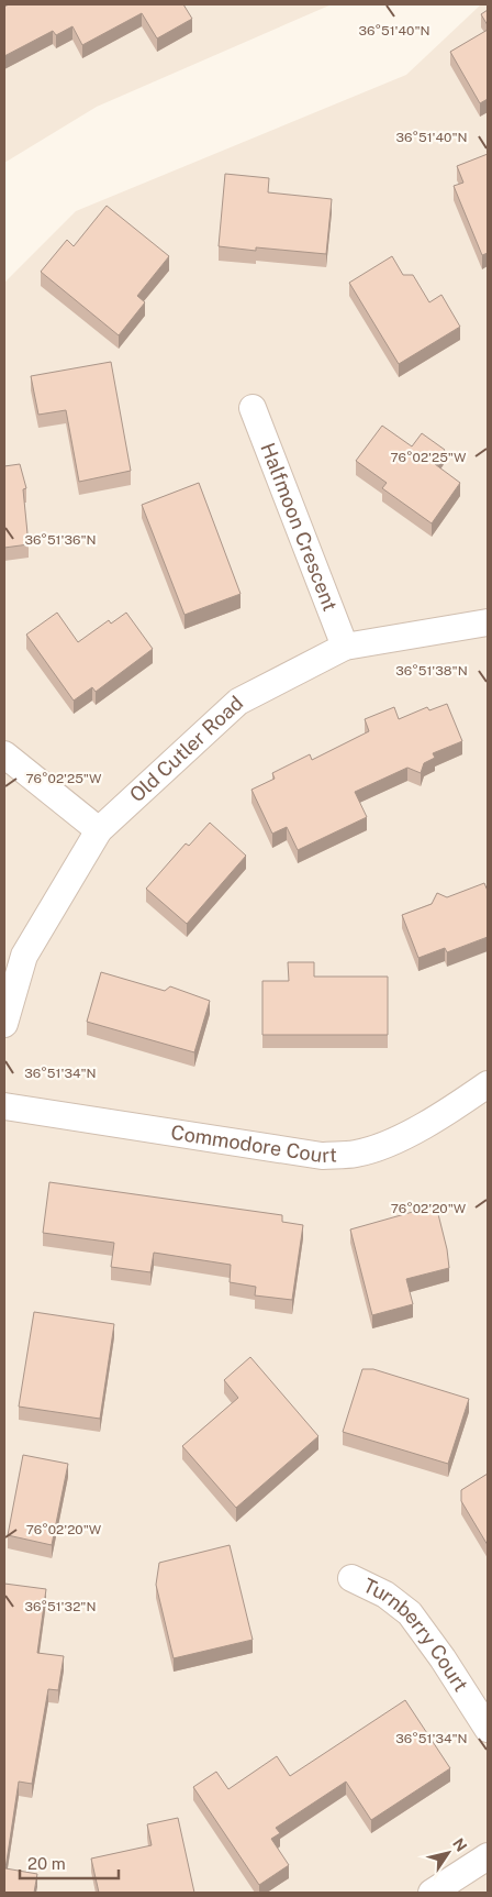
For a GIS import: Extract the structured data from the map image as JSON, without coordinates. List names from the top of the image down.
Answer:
{
  "streets": {
    "street": [
      "Halfmoon Crescent",
      "Old Cutler Road",
      "Commodore Court",
      "Turnberry Court"
    ]
  },
  "crossings": [
    ["Halfmoon Crescent", "Old Cutler Road"]
  ],
  "scale_bar": "20 m",
  "north": "top right",
  "coordinates": [
    "36°51'40\"N",
    "76°02'25\"W",
    "36°51'36\"N",
    "36°51'38\"N",
    "36°51'34\"N",
    "76°02'20\"W",
    "36°51'32\"N"
  ]
}
